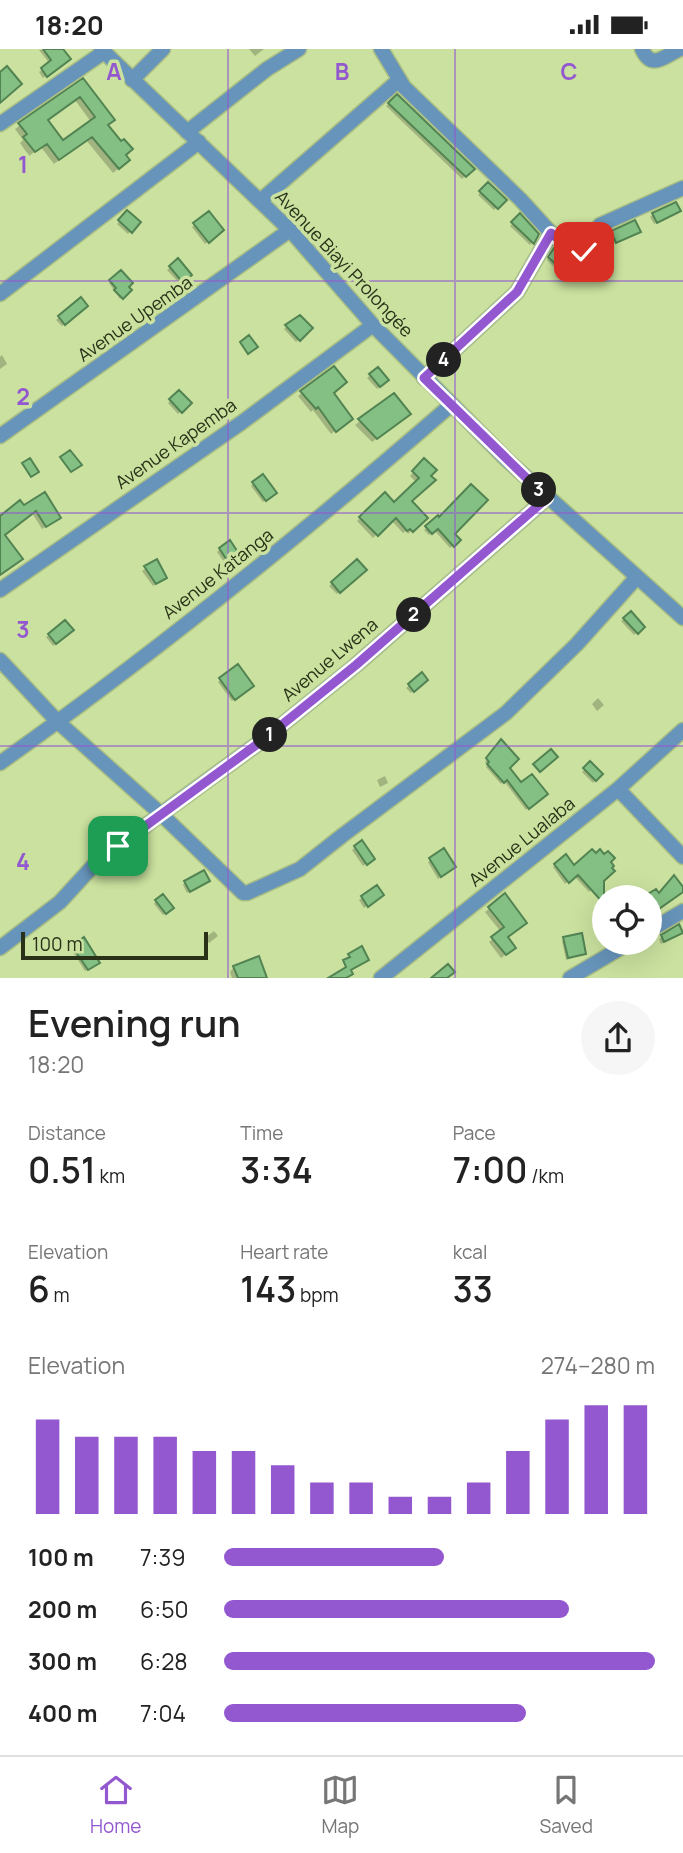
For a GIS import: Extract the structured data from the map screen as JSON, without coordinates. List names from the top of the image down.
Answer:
{
  "streets": {
    "street": [
      "Avenue Biayi Prolongée",
      "Avenue Upemba",
      "Avenue Kapemba",
      "Avenue Katanga",
      "Avenue Lwena",
      "Avenue Lualaba"
    ]
  },
  "crossings": [
    ["Avenue Biayi Prolongée", "Avenue Upemba"],
    ["Avenue Biayi Prolongée", "Avenue Kapemba"],
    ["Avenue Biayi Prolongée", "Avenue Katanga"],
    ["Avenue Biayi Prolongée", "Avenue Lwena"]
  ],
  "scale_bar": "100 m",
  "page": {
    "status": "18:20",
    "pins": [
      "4",
      "3",
      "2",
      "1"
    ],
    "scale": "100 m",
    "heading": ["Evening run", "18:20"],
    "stats": [
      ["Distance", "0.51 km"],
      ["Time", "3:34"],
      ["Pace", "7:00 /km"],
      ["Elevation", "6 m"],
      ["Heart rate", "143 bpm"],
      ["kcal", "33"]
    ],
    "chart": ["Elevation", "274–280 m"],
    "list": [
      {
        "name": "100 m",
        "note": "7:39"
      },
      {
        "name": "200 m",
        "note": "6:50"
      },
      {
        "name": "300 m",
        "note": "6:28"
      },
      {
        "name": "400 m",
        "note": "7:04"
      }
    ],
    "tabs": ["Home", "Map", "Saved"]
  },
  "grid": {
    "columns": ["A", "B", "C"],
    "rows": [
      "1",
      "2",
      "3",
      "4"
    ]
  }
}
